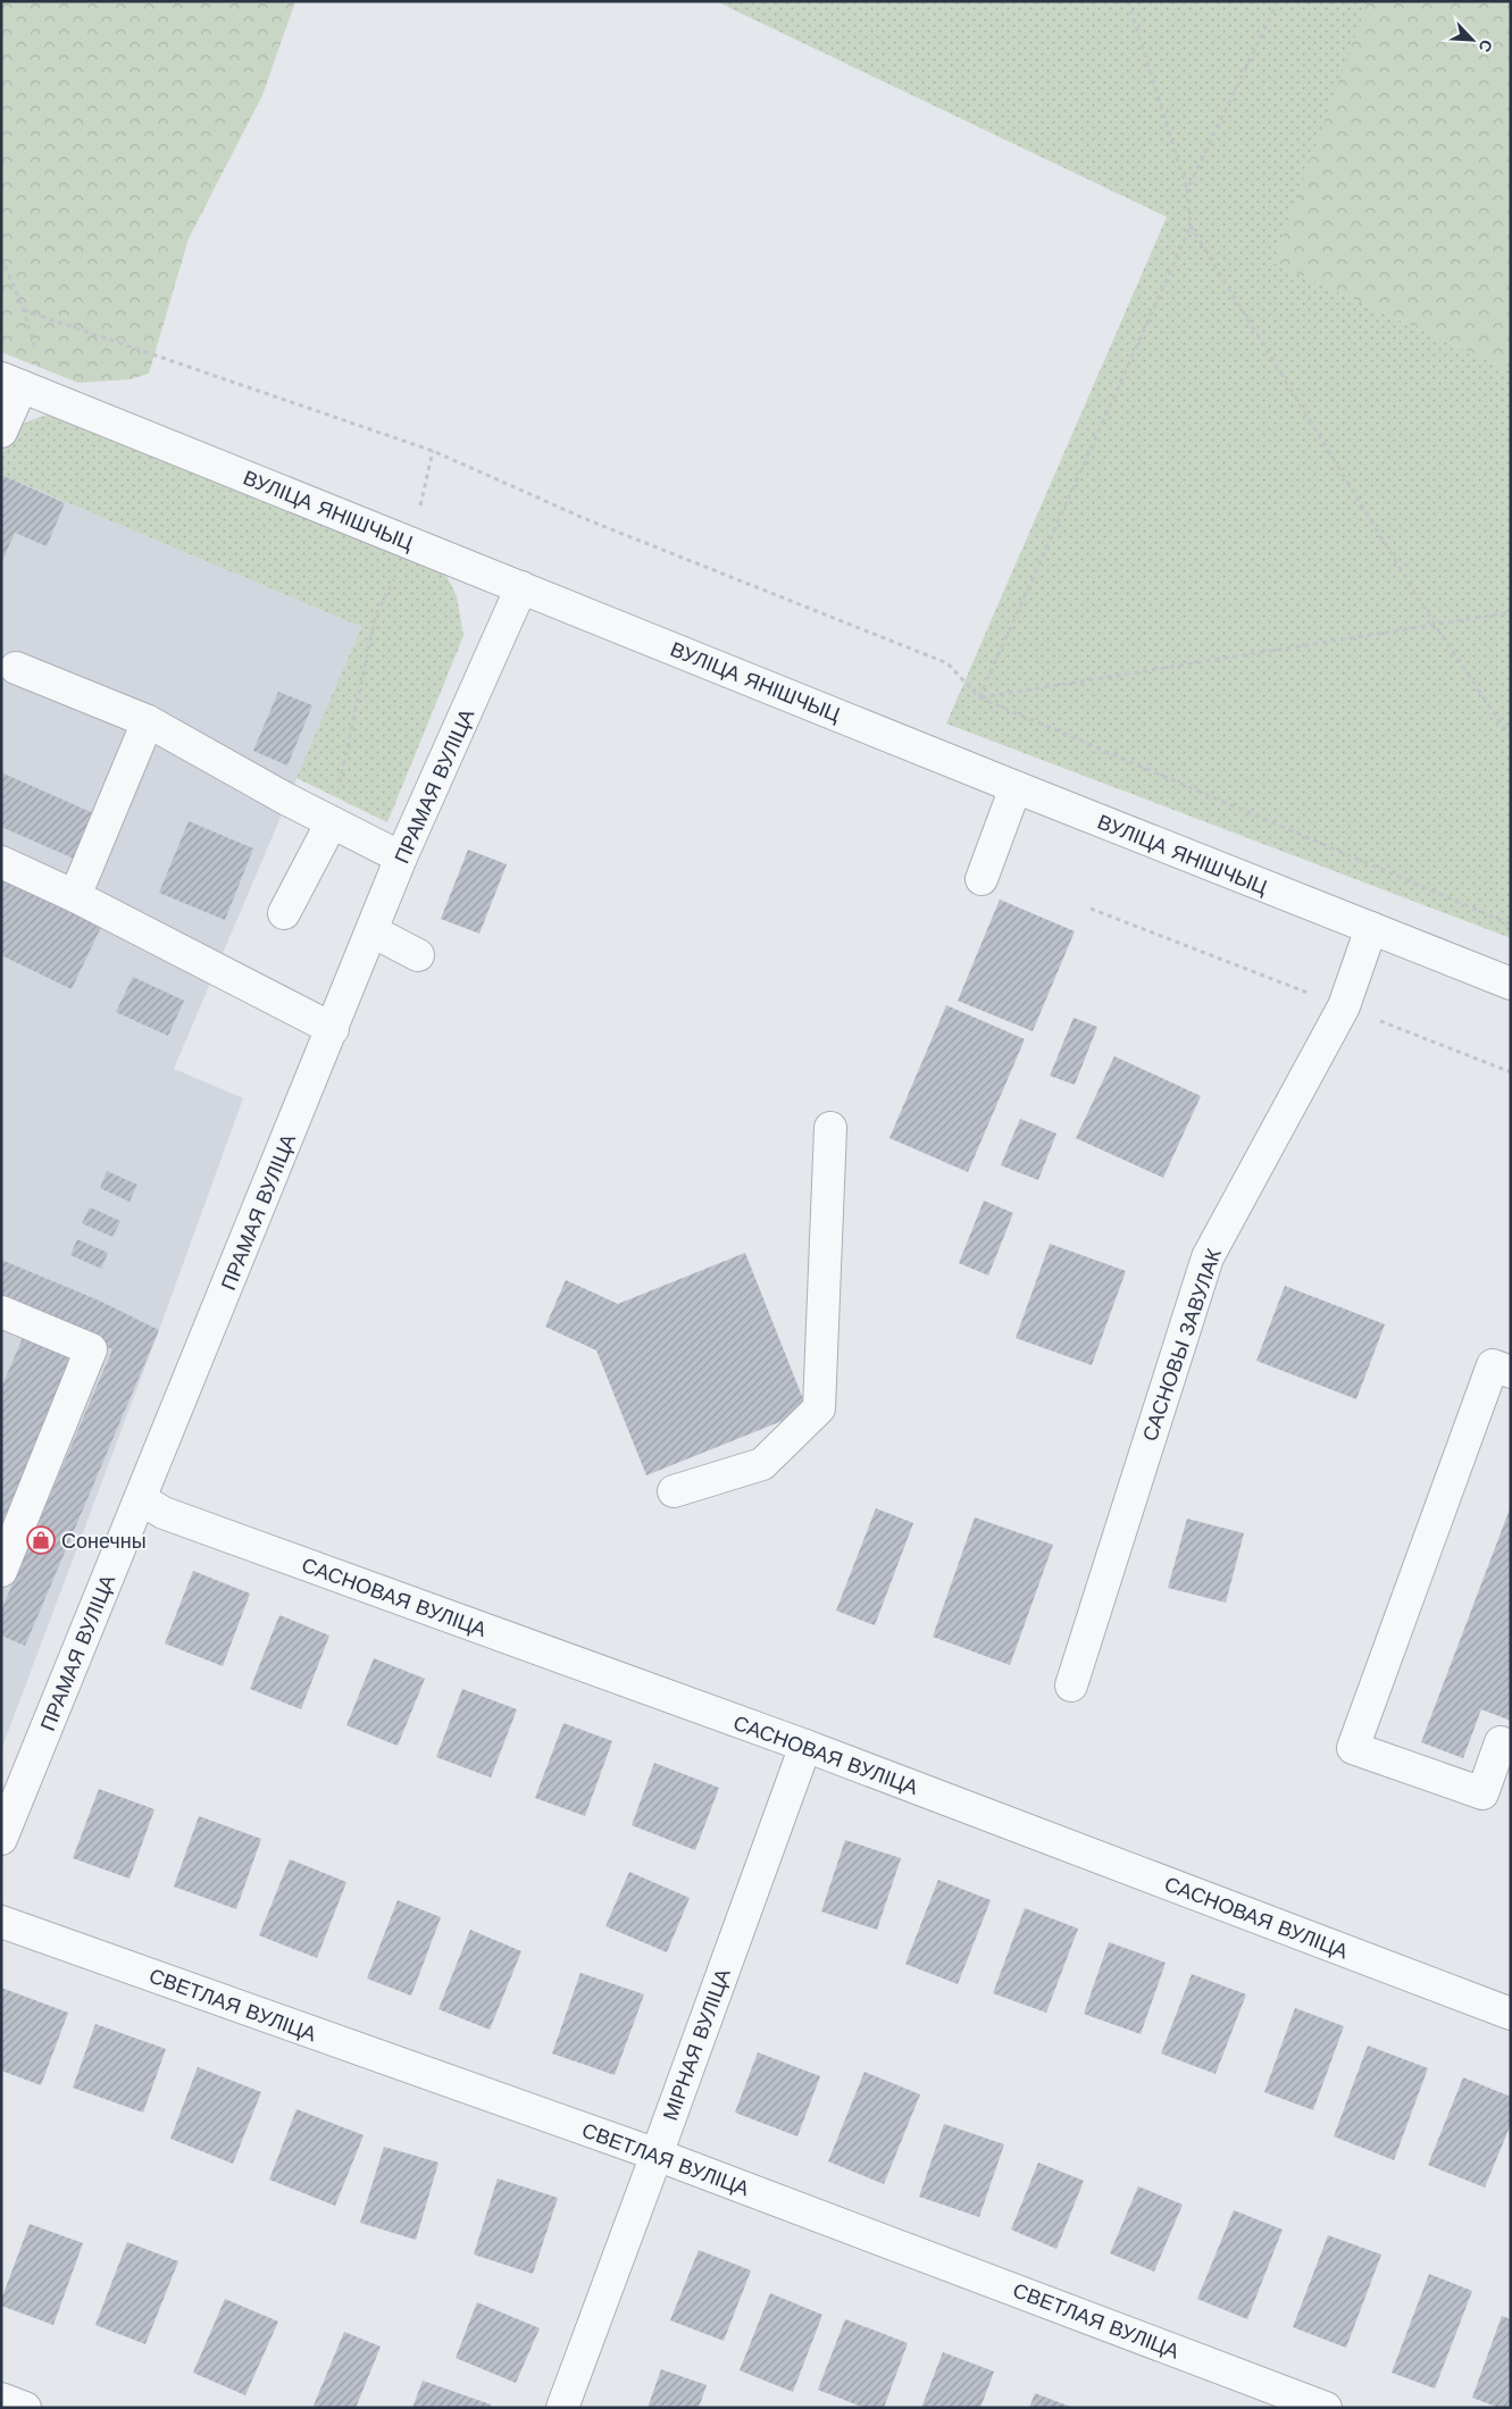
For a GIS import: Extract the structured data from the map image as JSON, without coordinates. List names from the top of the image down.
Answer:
{
  "streets": {
    "street": [
      "ВУЛІЦА ЯНІШЧЫЦ",
      "ПРАМАЯ ВУЛІЦА",
      "САСНОВЫ ЗАВУЛАК",
      "САСНОВАЯ ВУЛІЦА",
      "СВЕТЛАЯ ВУЛІЦА",
      "МІРНАЯ ВУЛІЦА"
    ]
  },
  "crossings": [
    ["ВУЛІЦА ЯНІШЧЫЦ", "ПРАМАЯ ВУЛІЦА"],
    ["ВУЛІЦА ЯНІШЧЫЦ", "САСНОВЫ ЗАВУЛАК"],
    ["ПРАМАЯ ВУЛІЦА", "САСНОВАЯ ВУЛІЦА"],
    ["САСНОВАЯ ВУЛІЦА", "МІРНАЯ ВУЛІЦА"],
    ["СВЕТЛАЯ ВУЛІЦА", "МІРНАЯ ВУЛІЦА"]
  ],
  "places": {
    "shop": ["Сонечны"]
  },
  "north": "bottom right"
}
